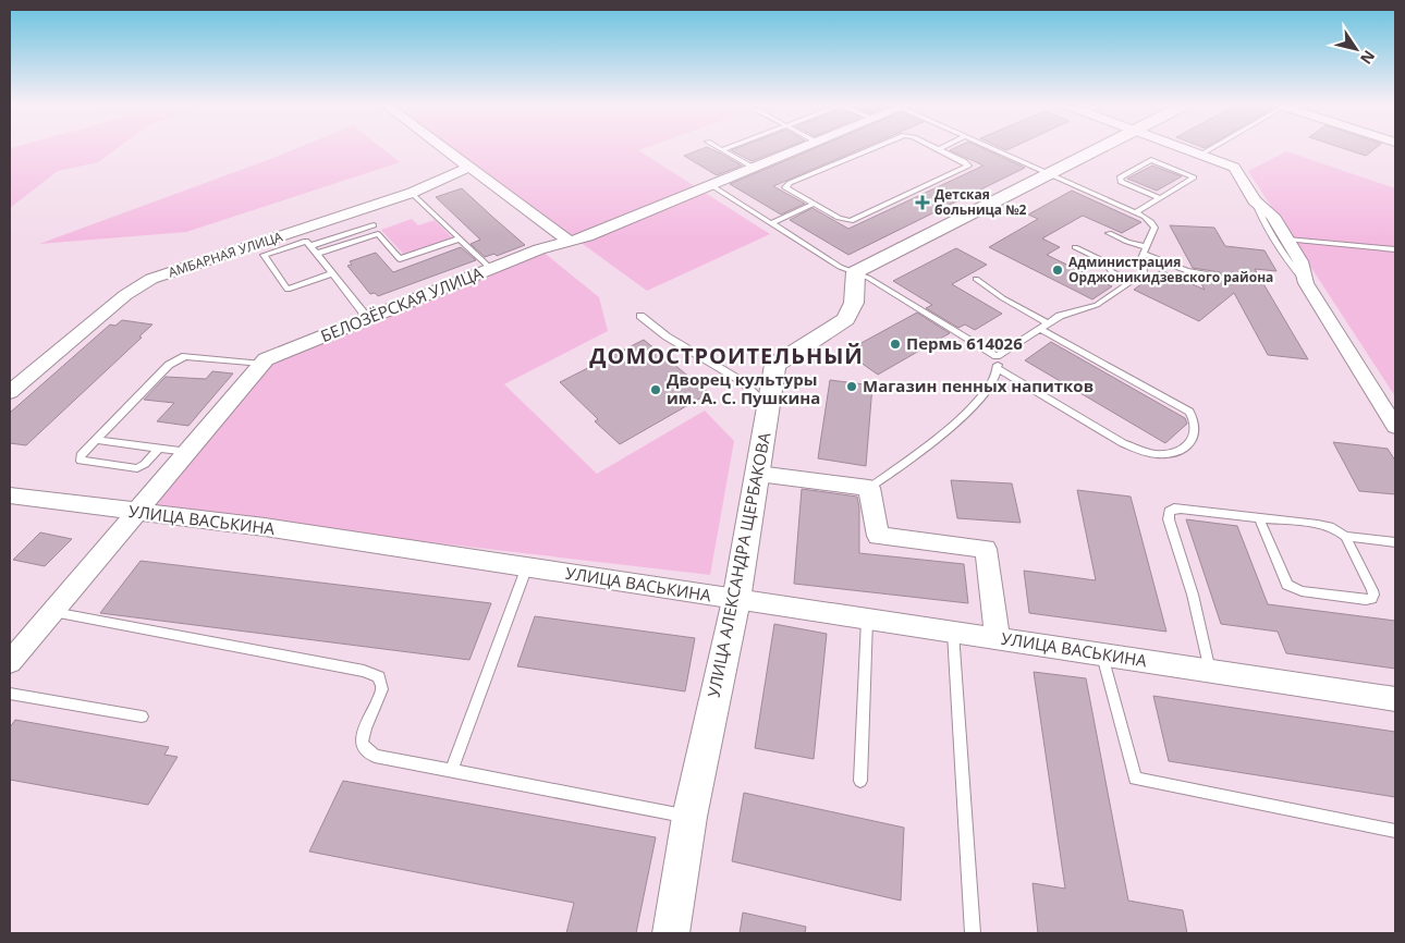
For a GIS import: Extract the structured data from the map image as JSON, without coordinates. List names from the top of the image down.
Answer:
{
  "streets": {
    "street": [
      "АМБАРНАЯ УЛИЦА",
      "БЕЛОЗЁРСКАЯ УЛИЦА",
      "УЛИЦА ВАСЬКИНА",
      "УЛИЦА АЛЕКСАНДРА ЩЕРБАКОВА"
    ]
  },
  "crossings": [
    ["БЕЛОЗЁРСКАЯ УЛИЦА", "УЛИЦА ВАСЬКИНА"],
    ["УЛИЦА ВАСЬКИНА", "УЛИЦА АЛЕКСАНДРА ЩЕРБАКОВА"]
  ],
  "districts": ["ДОМОСТРОИТЕЛЬНЫЙ"],
  "places": {
    "health": ["Детская больница №2"],
    "other": [
      "Администрация Орджоникидзевского района",
      "Пермь 614026",
      "Магазин пенных напитков",
      "Дворец культуры им. А. С. Пушкина"
    ]
  },
  "north": "bottom right"
}
